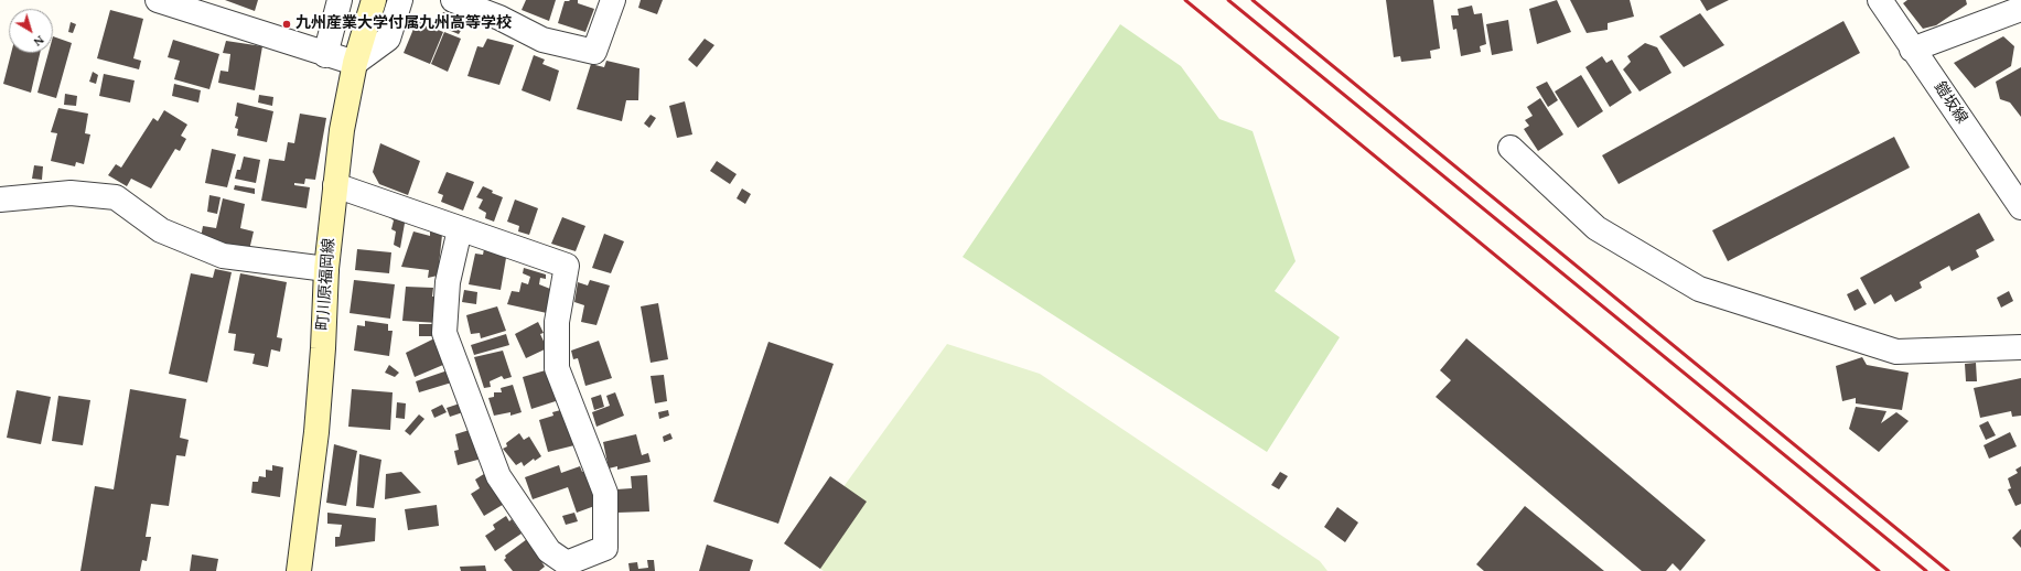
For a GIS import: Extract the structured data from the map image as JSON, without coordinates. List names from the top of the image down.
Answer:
{
  "streets": {
    "main road": ["町川原福岡線"],
    "street": ["鎧坂線"]
  },
  "places": ["九州産業大学付属九州高等学校"],
  "north": "bottom right"
}
